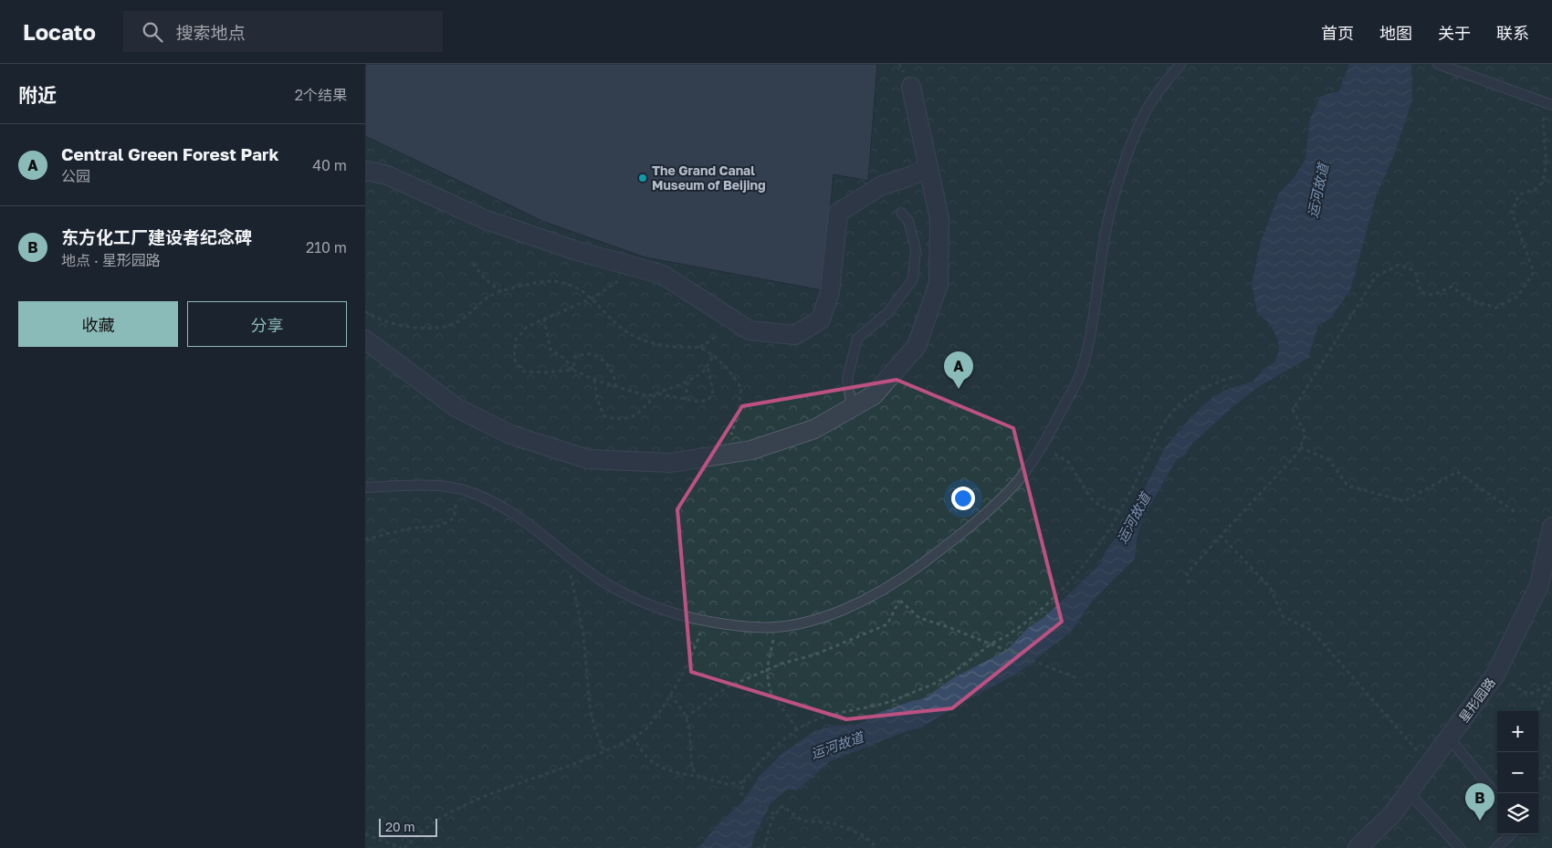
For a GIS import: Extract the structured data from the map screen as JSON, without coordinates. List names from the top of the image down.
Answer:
{
  "streets": {
    "street": ["星形园路"]
  },
  "water": ["运河故道"],
  "places": ["The Grand Canal Museum of Beijing"],
  "scale_bar": "20 m",
  "page": {
    "header": "Locato",
    "search": "搜索地点",
    "nav": [
      "首页",
      "地图",
      "关于",
      "联系"
    ],
    "heading": ["附近", "2个结果"],
    "list": [
      {
        "mark": "A",
        "name": "Central Green Forest Park",
        "note": "公园",
        "value": "40 m"
      },
      {
        "mark": "B",
        "name": "东方化工厂建设者纪念碑",
        "note": "地点 · 星形园路",
        "value": "210 m"
      }
    ],
    "buttons": ["收藏", "分享"],
    "pins": ["A", "B"],
    "map_buttons": ["+", "−"],
    "scale": "20 m"
  }
}
